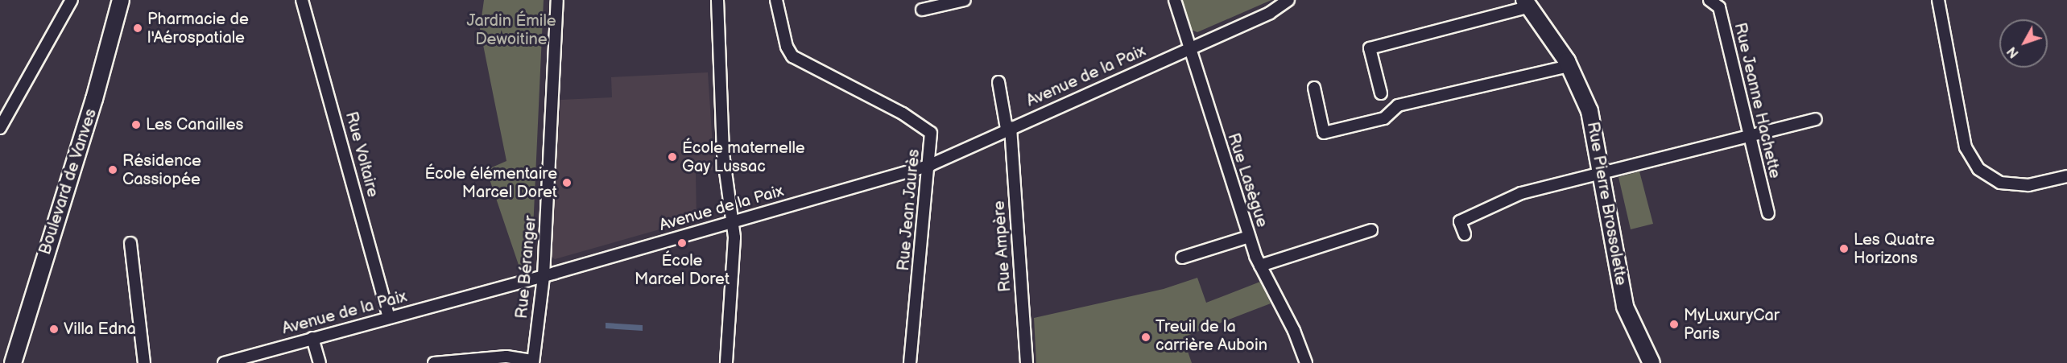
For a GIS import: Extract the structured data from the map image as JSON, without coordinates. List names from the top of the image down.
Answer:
{
  "streets": {
    "main road": ["Boulevard de Vanves", "Rue Pierre Brossolette"],
    "street": [
      "Avenue de la Paix",
      "Rue Jeanne Hachette",
      "Rue Voltaire",
      "Rue Lasègue",
      "Rue Jean Jaurès",
      "Rue Ampère",
      "Rue Béranger"
    ]
  },
  "crossings": [
    ["Avenue de la Paix", "Rue Voltaire"],
    ["Avenue de la Paix", "Rue Lasègue"],
    ["Avenue de la Paix", "Rue Jean Jaurès"],
    ["Avenue de la Paix", "Rue Ampère"],
    ["Avenue de la Paix", "Rue Béranger"]
  ],
  "parks": ["Jardin Émile Dewoitine"],
  "places": [
    "Pharmacie de l'Aérospatiale",
    "Les Canailles",
    "École maternelle Gay Lussac",
    "Résidence Cassiopée",
    "École élémentaire Marcel Doret",
    "École Marcel Doret",
    "Les Quatre Horizons",
    "MyLuxuryCar Paris",
    "Villa Edna",
    "Treuil de la carrière Auboin"
  ],
  "north": "bottom left"
}
